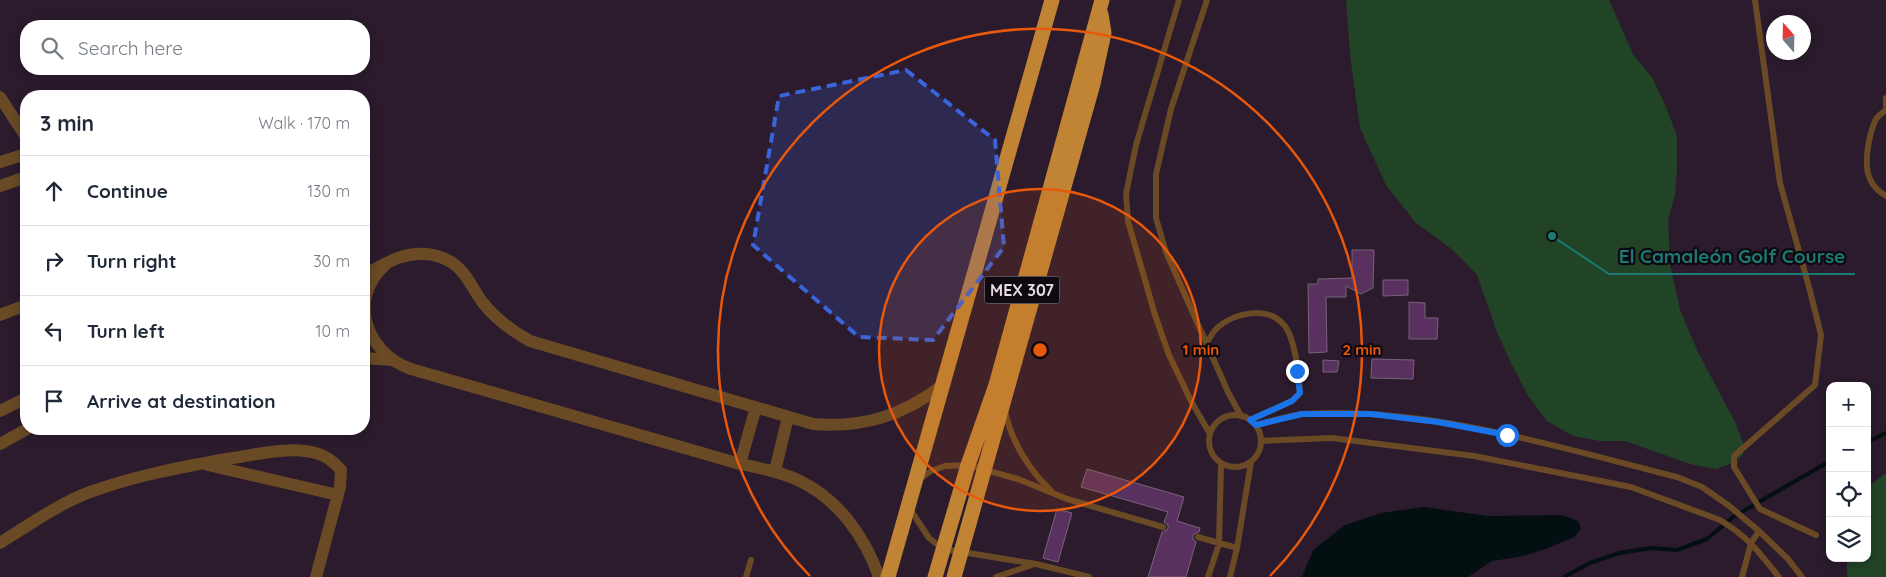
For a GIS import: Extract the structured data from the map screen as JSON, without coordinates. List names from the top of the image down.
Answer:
{
  "streets": {
    "highway": ["MEX 307"]
  },
  "places": ["El Camaleón Golf Course"],
  "north": "top",
  "page": {
    "search": "Search here",
    "heading": ["3 min", "Walk · 170 m"],
    "list": [
      ["Continue", "130 m"],
      ["Turn right", "30 m"],
      ["Turn left", "10 m"],
      "Arrive at destination"
    ],
    "map_buttons": ["+", "−"]
  },
  "rings": ["1 min", "2 min"]
}
